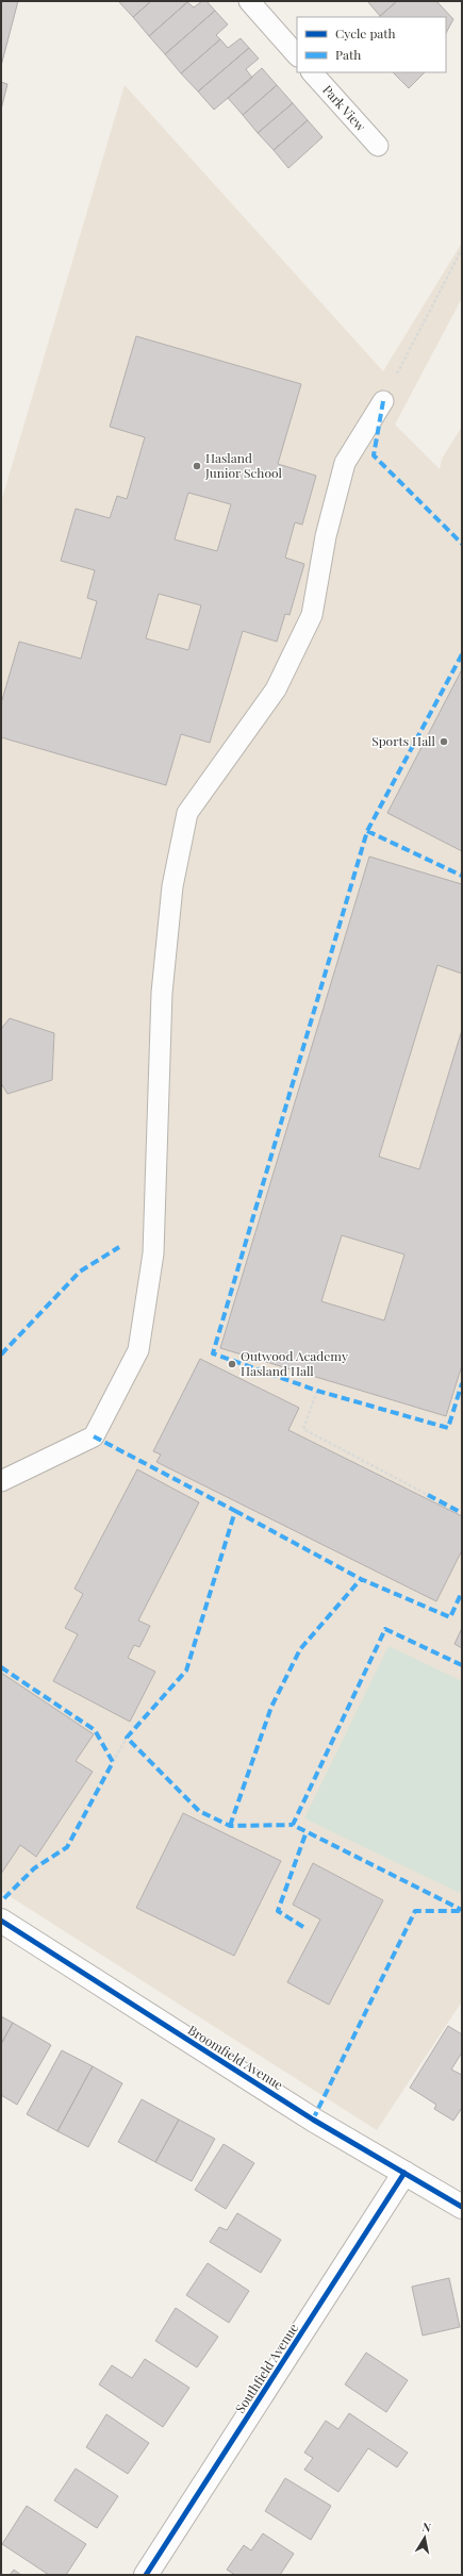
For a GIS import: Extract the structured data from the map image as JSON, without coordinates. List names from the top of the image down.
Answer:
{
  "streets": {
    "street": ["Broomfield Avenue", "Southfield Avenue"],
    "lane": ["Park View"]
  },
  "crossings": [
    ["Broomfield Avenue", "Southfield Avenue"]
  ],
  "places": ["Hasland Junior School", "Sports Hall", "Outwood Academy Hasland Hall"],
  "legend": ["Cycle path", "Path"],
  "north": "top"
}
